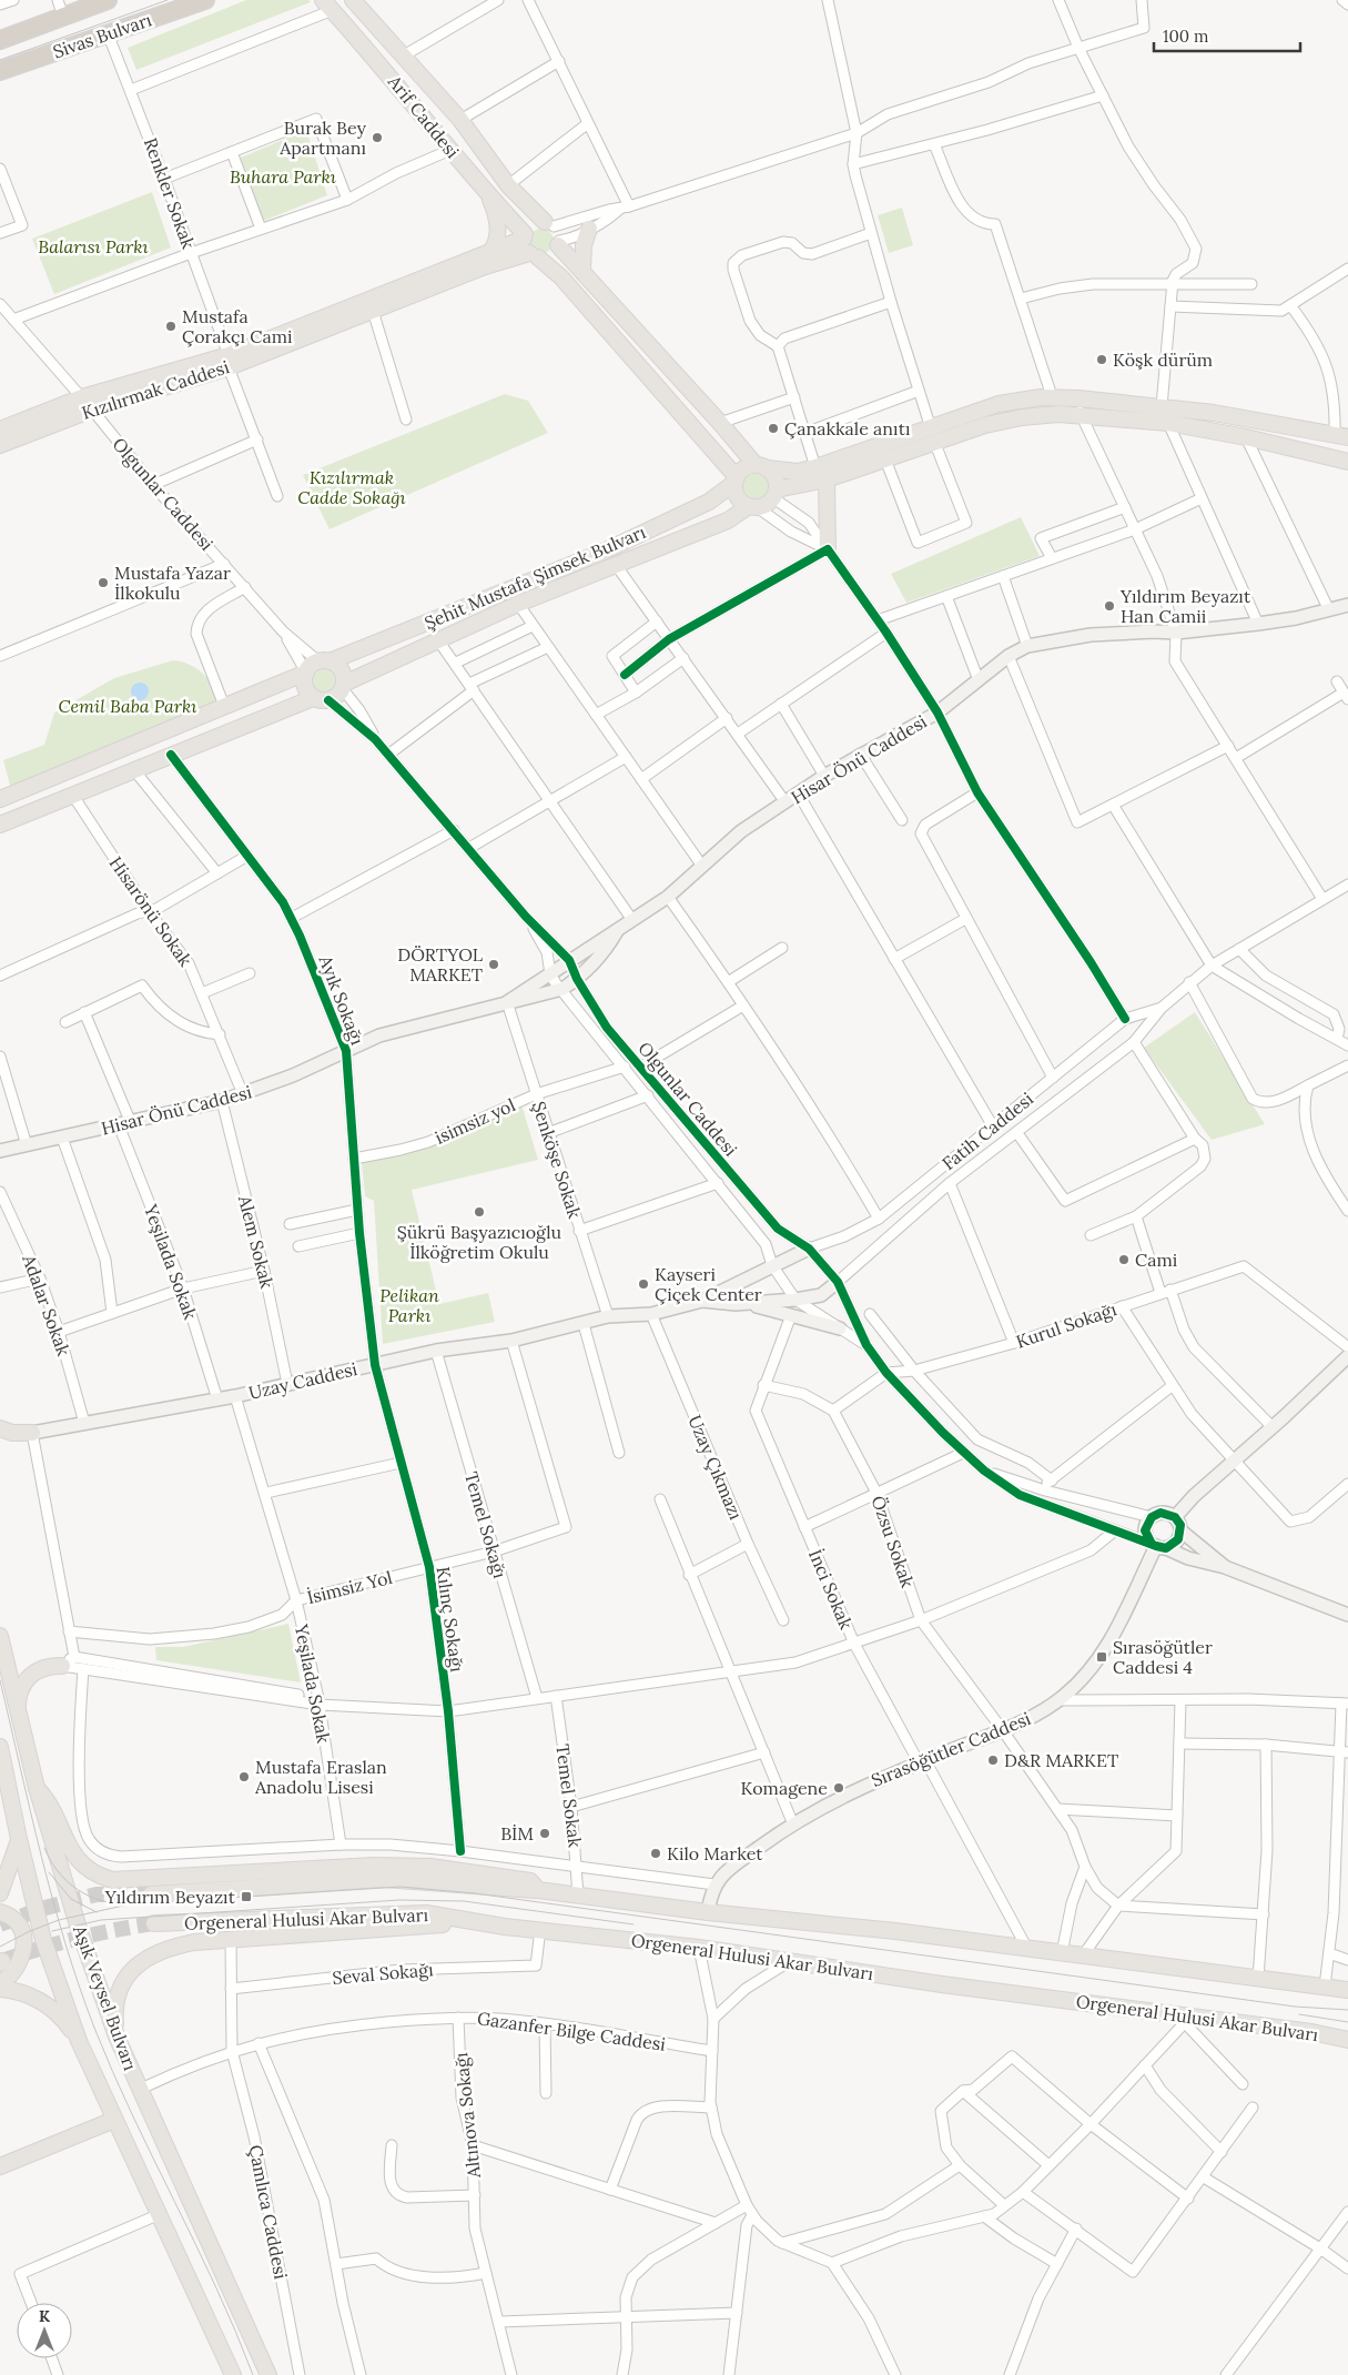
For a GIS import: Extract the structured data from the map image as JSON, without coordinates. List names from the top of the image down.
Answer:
{
  "streets": {
    "highway": ["Sivas Bulvarı"],
    "main road": [
      "Arif Caddesi",
      "Kızılırmak Caddesi",
      "Şehit Mustafa Şimsek Bulvarı",
      "Hisar Önü Caddesi",
      "Uzay Caddesi",
      "Sırasöğütler Caddesi",
      "Orgeneral Hulusi Akar Bulvarı",
      "Aşık Veysel Bulvarı"
    ],
    "street": [
      "Renkler Sokak",
      "Olgunlar Caddesi",
      "Hisarönü Sokak",
      "Ayık Sokağı",
      "isimsiz yol",
      "Fatih Caddesi",
      "Şenköşe Sokak",
      "Alem Sokak",
      "Yeşilada Sokak",
      "Adalar Sokak",
      "Kurul Sokağı",
      "Uzay Çıkmazı",
      "Temel Sokağı",
      "Özsu Sokak",
      "İsimsiz Yol",
      "İnci Sokak",
      "Kılınç Sokağı",
      "Temel Sokak",
      "Seval Sokağı",
      "Gazanfer Bilge Caddesi",
      "Altınova Sokağı",
      "Çamlıca Caddesi"
    ]
  },
  "crossings": [
    ["Sivas Bulvarı", "Renkler Sokak"],
    ["Arif Caddesi", "Kızılırmak Caddesi"],
    ["Arif Caddesi", "Şehit Mustafa Şimsek Bulvarı"],
    ["Renkler Sokak", "Kızılırmak Caddesi"],
    ["Kızılırmak Caddesi", "Olgunlar Caddesi"],
    ["Olgunlar Caddesi", "Hisar Önü Caddesi"],
    ["Olgunlar Caddesi", "isimsiz yol"],
    ["Olgunlar Caddesi", "Fatih Caddesi"],
    ["Olgunlar Caddesi", "Kurul Sokağı"],
    ["Olgunlar Caddesi", "Uzay Caddesi"],
    ["Hisar Önü Caddesi", "Hisarönü Sokak"],
    ["Hisar Önü Caddesi", "Ayık Sokağı"],
    ["Hisar Önü Caddesi", "Şenköşe Sokak"],
    ["Hisar Önü Caddesi", "Alem Sokak"],
    ["Hisar Önü Caddesi", "Yeşilada Sokak"],
    ["Ayık Sokağı", "isimsiz yol"],
    ["Ayık Sokağı", "Uzay Caddesi"],
    ["Ayık Sokağı", "Kılınç Sokağı"],
    ["isimsiz yol", "Şenköşe Sokak"],
    ["Fatih Caddesi", "Uzay Caddesi"],
    ["Şenköşe Sokak", "Uzay Caddesi"],
    ["Alem Sokak", "Uzay Caddesi"],
    ["Yeşilada Sokak", "Uzay Caddesi"],
    ["Yeşilada Sokak", "İsimsiz Yol"],
    ["Adalar Sokak", "Uzay Caddesi"],
    ["Uzay Caddesi", "Uzay Çıkmazı"],
    ["Uzay Caddesi", "Temel Sokağı"],
    ["Uzay Caddesi", "İsimsiz Yol"],
    ["Uzay Caddesi", "Kılınç Sokağı"],
    ["Temel Sokağı", "İsimsiz Yol"],
    ["Özsu Sokak", "Sırasöğütler Caddesi"],
    ["İsimsiz Yol", "Kılınç Sokağı"],
    ["İnci Sokak", "Sırasöğütler Caddesi"],
    ["İnci Sokak", "Orgeneral Hulusi Akar Bulvarı"],
    ["Temel Sokak", "Orgeneral Hulusi Akar Bulvarı"],
    ["Orgeneral Hulusi Akar Bulvarı", "Seval Sokağı"],
    ["Orgeneral Hulusi Akar Bulvarı", "Aşık Veysel Bulvarı"],
    ["Seval Sokağı", "Çamlıca Caddesi"],
    ["Aşık Veysel Bulvarı", "Gazanfer Bilge Caddesi"],
    ["Gazanfer Bilge Caddesi", "Altınova Sokağı"],
    ["Gazanfer Bilge Caddesi", "Çamlıca Caddesi"]
  ],
  "parks": [
    "Buhara Parkı",
    "Balarısı Parkı",
    "Kızılırmak Cadde Sokağı",
    "Cemil Baba Parkı",
    "Pelikan Parkı"
  ],
  "places": {
    "other": [
      "Burak Bey Apartmanı",
      "Mustafa Çorakçı Cami",
      "Köşk dürüm",
      "Çanakkale anıtı",
      "Mustafa Yazar İlkokulu",
      "Yıldırım Beyazıt Han Camii",
      "DÖRTYOL MARKET",
      "Şükrü Başyazıcıoğlu İlköğretim Okulu",
      "Cami",
      "Kayseri Çiçek Center",
      "D&R MARKET",
      "Mustafa Eraslan Anadolu Lisesi",
      "Komagene",
      "BİM",
      "Kilo Market"
    ],
    "transit": ["Sırasöğütler Caddesi 4", "Yıldırım Beyazıt"]
  },
  "scale_bar": "100 m",
  "north": "top"
}
